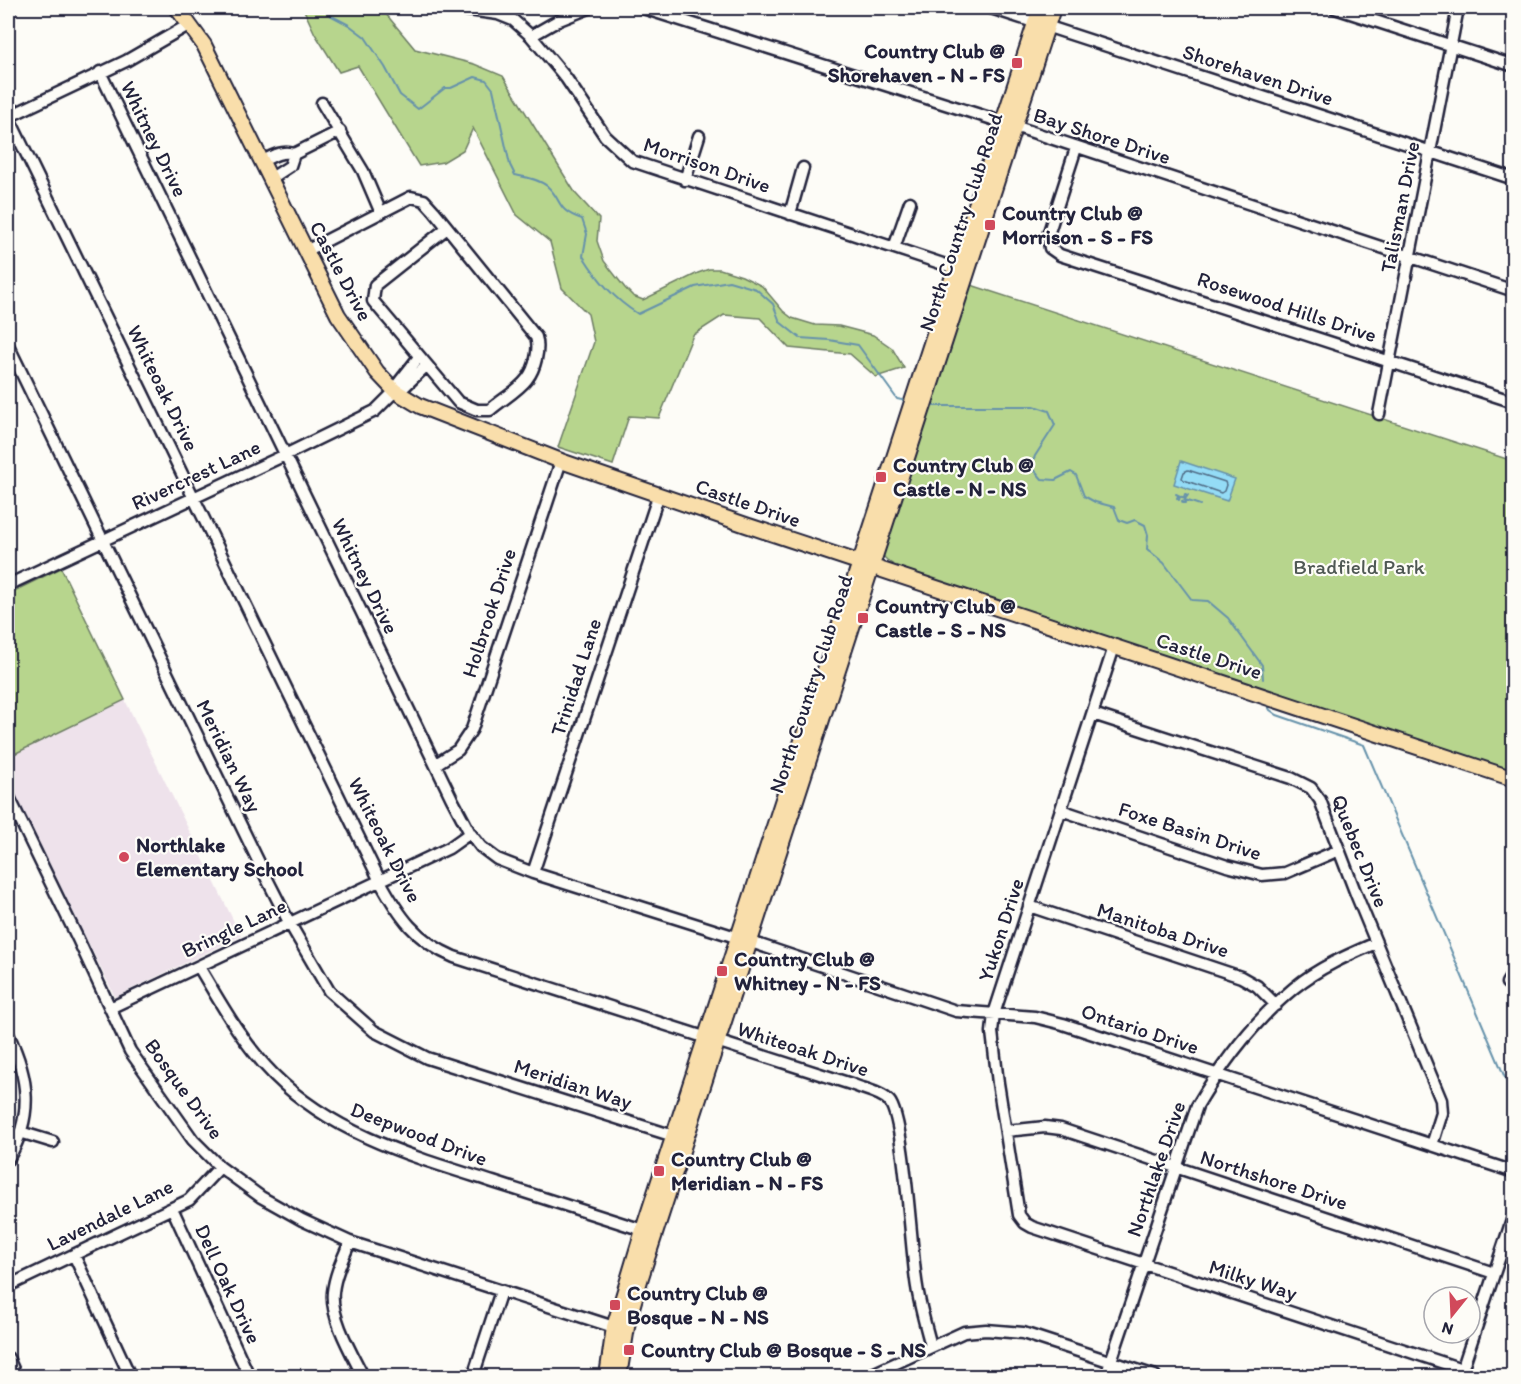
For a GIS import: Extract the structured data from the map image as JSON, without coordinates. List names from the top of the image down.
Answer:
{
  "streets": {
    "main road": ["North Country Club Road", "Castle Drive"],
    "street": [
      "Shorehaven Drive",
      "Bay Shore Drive",
      "Whitney Drive",
      "Morrison Drive",
      "Talisman Drive",
      "Rosewood Hills Drive",
      "Whiteoak Drive",
      "Rivercrest Lane",
      "Holbrook Drive",
      "Trinidad Lane",
      "Meridian Way",
      "Foxe Basin Drive",
      "Quebec Drive",
      "Bringle Lane",
      "Yukon Drive",
      "Manitoba Drive",
      "Ontario Drive",
      "Bosque Drive",
      "Deepwood Drive",
      "Northlake Drive",
      "Northshore Drive",
      "Lavendale Lane",
      "Milky Way",
      "Dell Oak Drive"
    ]
  },
  "crossings": [
    ["Shorehaven Drive", "Talisman Drive"],
    ["Shorehaven Drive", "North Country Club Road"],
    ["Bay Shore Drive", "Talisman Drive"],
    ["Bay Shore Drive", "North Country Club Road"],
    ["Bay Shore Drive", "Rosewood Hills Drive"],
    ["Whitney Drive", "North Country Club Road"],
    ["Whitney Drive", "Rivercrest Lane"],
    ["Whitney Drive", "Holbrook Drive"],
    ["Whitney Drive", "Trinidad Lane"],
    ["Whitney Drive", "Bringle Lane"],
    ["Whitney Drive", "Ontario Drive"],
    ["Morrison Drive", "North Country Club Road"],
    ["Talisman Drive", "Rosewood Hills Drive"],
    ["North Country Club Road", "Castle Drive"],
    ["North Country Club Road", "Whiteoak Drive"],
    ["North Country Club Road", "Meridian Way"],
    ["North Country Club Road", "Ontario Drive"],
    ["North Country Club Road", "Bosque Drive"],
    ["North Country Club Road", "Deepwood Drive"],
    ["Castle Drive", "Rivercrest Lane"],
    ["Castle Drive", "Holbrook Drive"],
    ["Castle Drive", "Trinidad Lane"],
    ["Castle Drive", "Yukon Drive"],
    ["Whiteoak Drive", "Rivercrest Lane"],
    ["Whiteoak Drive", "Bringle Lane"],
    ["Rivercrest Lane", "Meridian Way"],
    ["Meridian Way", "Bringle Lane"],
    ["Foxe Basin Drive", "Quebec Drive"],
    ["Foxe Basin Drive", "Yukon Drive"],
    ["Quebec Drive", "Yukon Drive"],
    ["Quebec Drive", "Ontario Drive"],
    ["Quebec Drive", "Northlake Drive"],
    ["Bringle Lane", "Bosque Drive"],
    ["Bringle Lane", "Deepwood Drive"],
    ["Yukon Drive", "Manitoba Drive"],
    ["Yukon Drive", "Ontario Drive"],
    ["Yukon Drive", "Northshore Drive"],
    ["Yukon Drive", "Milky Way"],
    ["Manitoba Drive", "Northlake Drive"],
    ["Ontario Drive", "Northlake Drive"],
    ["Bosque Drive", "Lavendale Lane"],
    ["Northlake Drive", "Northshore Drive"],
    ["Northlake Drive", "Milky Way"],
    ["Lavendale Lane", "Dell Oak Drive"]
  ],
  "parks": ["Bradfield Park"],
  "places": {
    "transit": [
      "Country Club @ Shorehaven - N - FS",
      "Country Club @ Morrison - S - FS",
      "Country Club @ Castle - N - NS",
      "Country Club @ Castle - S - NS",
      "Country Club @ Whitney - N - FS",
      "Country Club @ Meridian - N - FS",
      "Country Club @ Bosque - N - NS",
      "Country Club @ Bosque - S - NS"
    ],
    "other": ["Northlake Elementary School"]
  },
  "north": "bottom"
}
